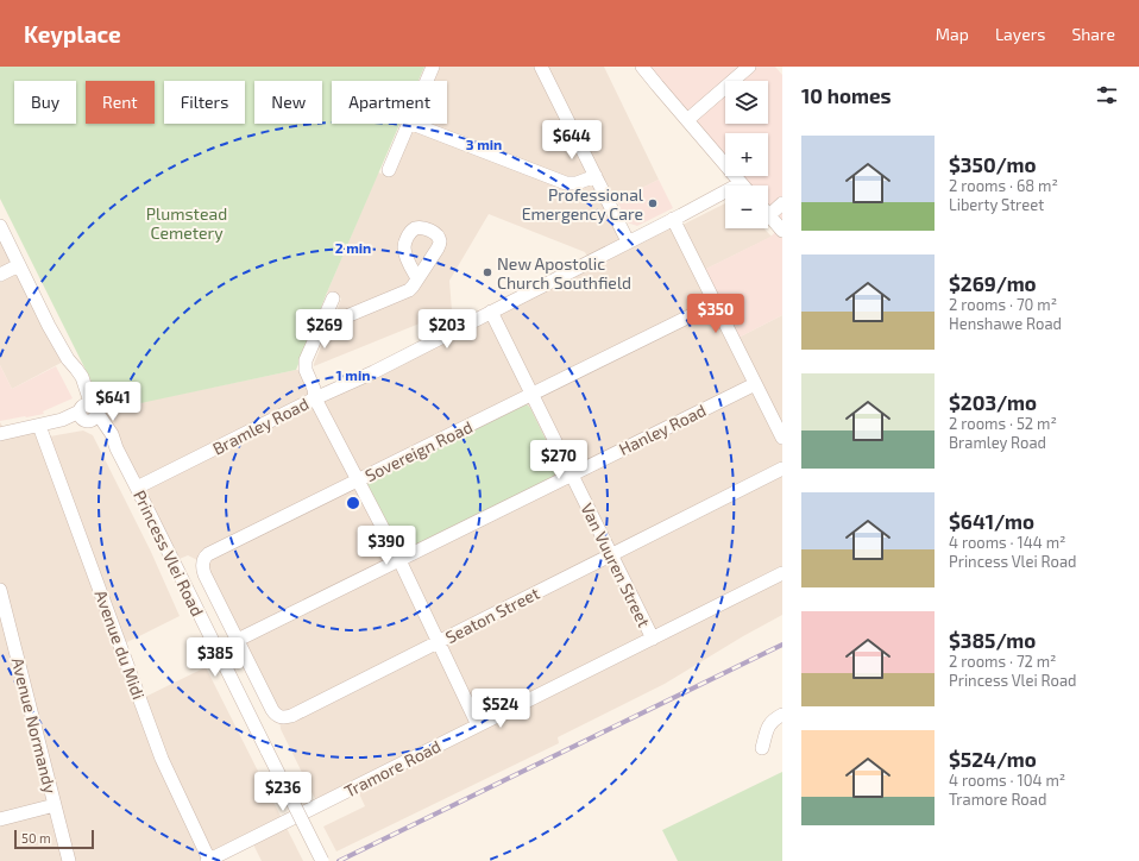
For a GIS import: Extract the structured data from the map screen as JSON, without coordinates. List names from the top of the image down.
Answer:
{
  "streets": {
    "street": [
      "Bramley Road",
      "Hanley Road",
      "Sovereign Road",
      "Princess Vlei Road",
      "Van Vuuren Street",
      "Seaton Street",
      "Avenue du Midi",
      "Avenue Normandy",
      "Tramore Road"
    ]
  },
  "crossings": [
    ["Bramley Road", "Princess Vlei Road"],
    ["Bramley Road", "Van Vuuren Street"],
    ["Hanley Road", "Sovereign Road"],
    ["Hanley Road", "Van Vuuren Street"],
    ["Hanley Road", "Seaton Street"],
    ["Sovereign Road", "Van Vuuren Street"],
    ["Sovereign Road", "Seaton Street"],
    ["Van Vuuren Street", "Seaton Street"],
    ["Van Vuuren Street", "Tramore Road"],
    ["Avenue du Midi", "Tramore Road"]
  ],
  "parks": ["Plumstead Cemetery"],
  "places": ["Professional Emergency Care", "New Apostolic Church Southfield"],
  "scale_bar": "50 m",
  "page": {
    "header": "Keyplace",
    "nav": ["Map", "Layers", "Share"],
    "heading": "10 homes",
    "map_buttons": ["+", "−"],
    "chip": [
      "Buy",
      "Rent",
      "Filters",
      "New",
      "Apartment"
    ],
    "price": [
      "$644",
      "$350",
      "$269",
      "$203",
      "$641",
      "$270",
      "$390",
      "$385",
      "$524",
      "$236"
    ],
    "list": [
      {
        "name": "$350/mo",
        "note": "2 rooms · 68 m² · Liberty Street"
      },
      {
        "name": "$269/mo",
        "note": "2 rooms · 70 m² · Henshawe Road"
      },
      {
        "name": "$203/mo",
        "note": "2 rooms · 52 m² · Bramley Road"
      },
      {
        "name": "$641/mo",
        "note": "4 rooms · 144 m² · Princess Vlei Road"
      },
      {
        "name": "$385/mo",
        "note": "2 rooms · 72 m² · Princess Vlei Road"
      },
      {
        "name": "$524/mo",
        "note": "4 rooms · 104 m² · Tramore Road"
      }
    ],
    "scale": "50 m"
  },
  "rings": ["3 min", "2 min", "1 min"]
}
